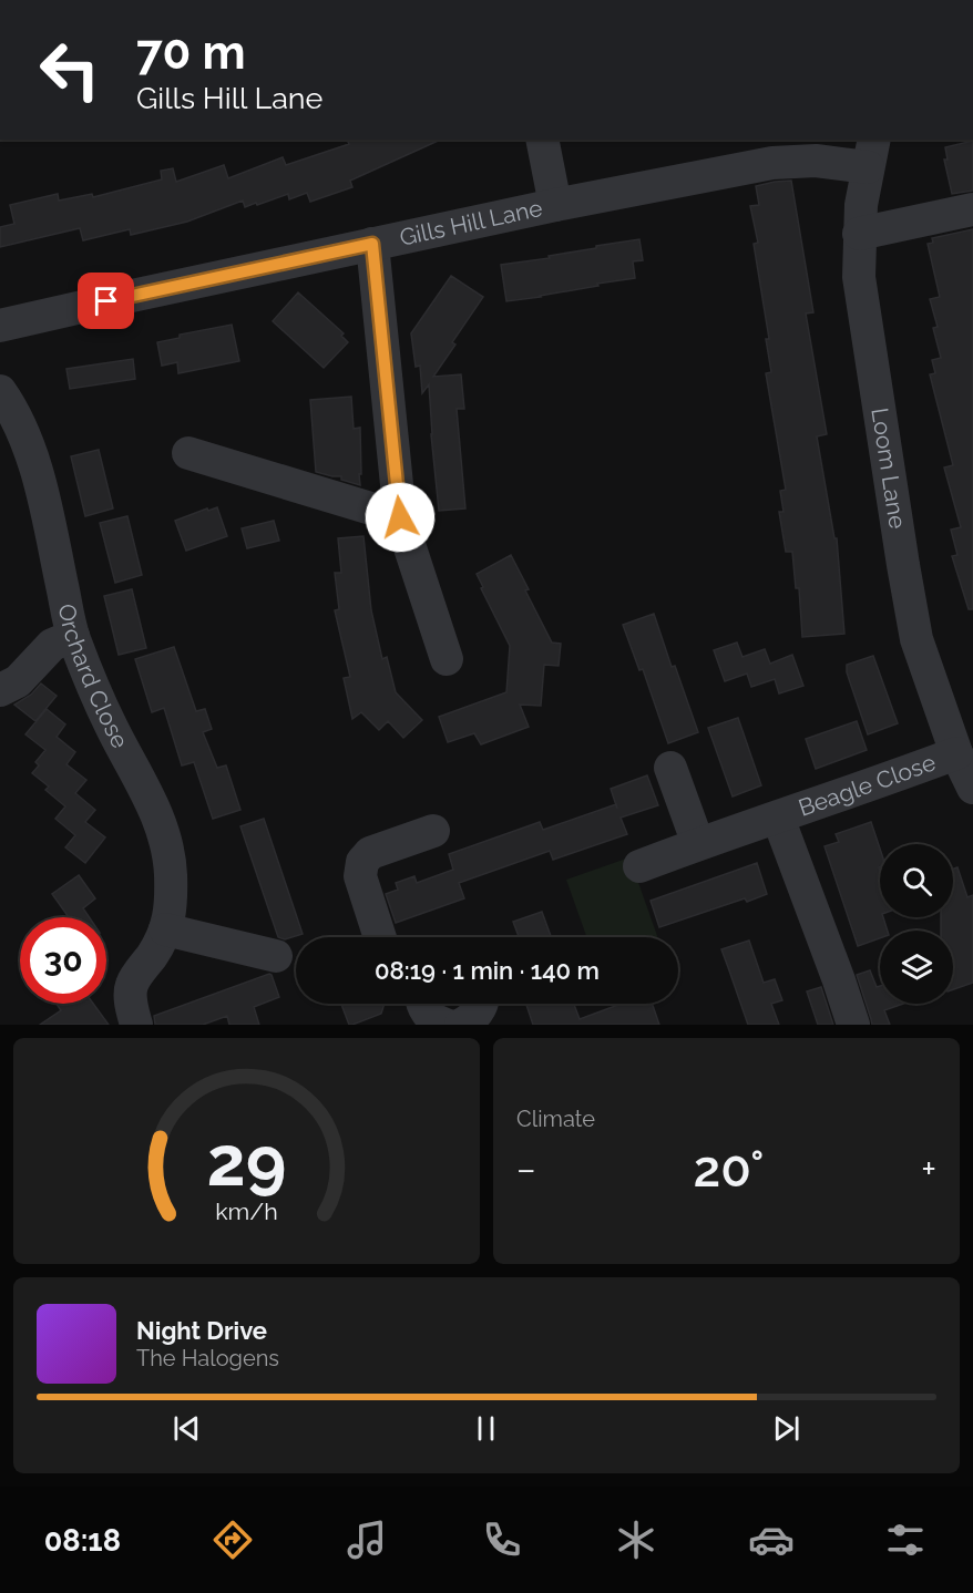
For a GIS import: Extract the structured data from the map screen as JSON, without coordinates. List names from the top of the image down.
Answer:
{
  "streets": {
    "street": [
      "Gills Hill Lane",
      "Loom Lane",
      "Orchard Close",
      "Beagle Close"
    ]
  },
  "crossings": [
    ["Gills Hill Lane", "Loom Lane"],
    ["Loom Lane", "Beagle Close"]
  ],
  "page": {
    "turn": ["70 m", "Gills Hill Lane"],
    "limit": "30",
    "trip": "08:19 · 1 min · 140 m",
    "tile": "Climate",
    "heat": ["−", "20°", "+"],
    "song": ["Night Drive", "The Halogens"],
    "tabs": "08:18",
    "gauge": ["29", "km/h"]
  }
}
